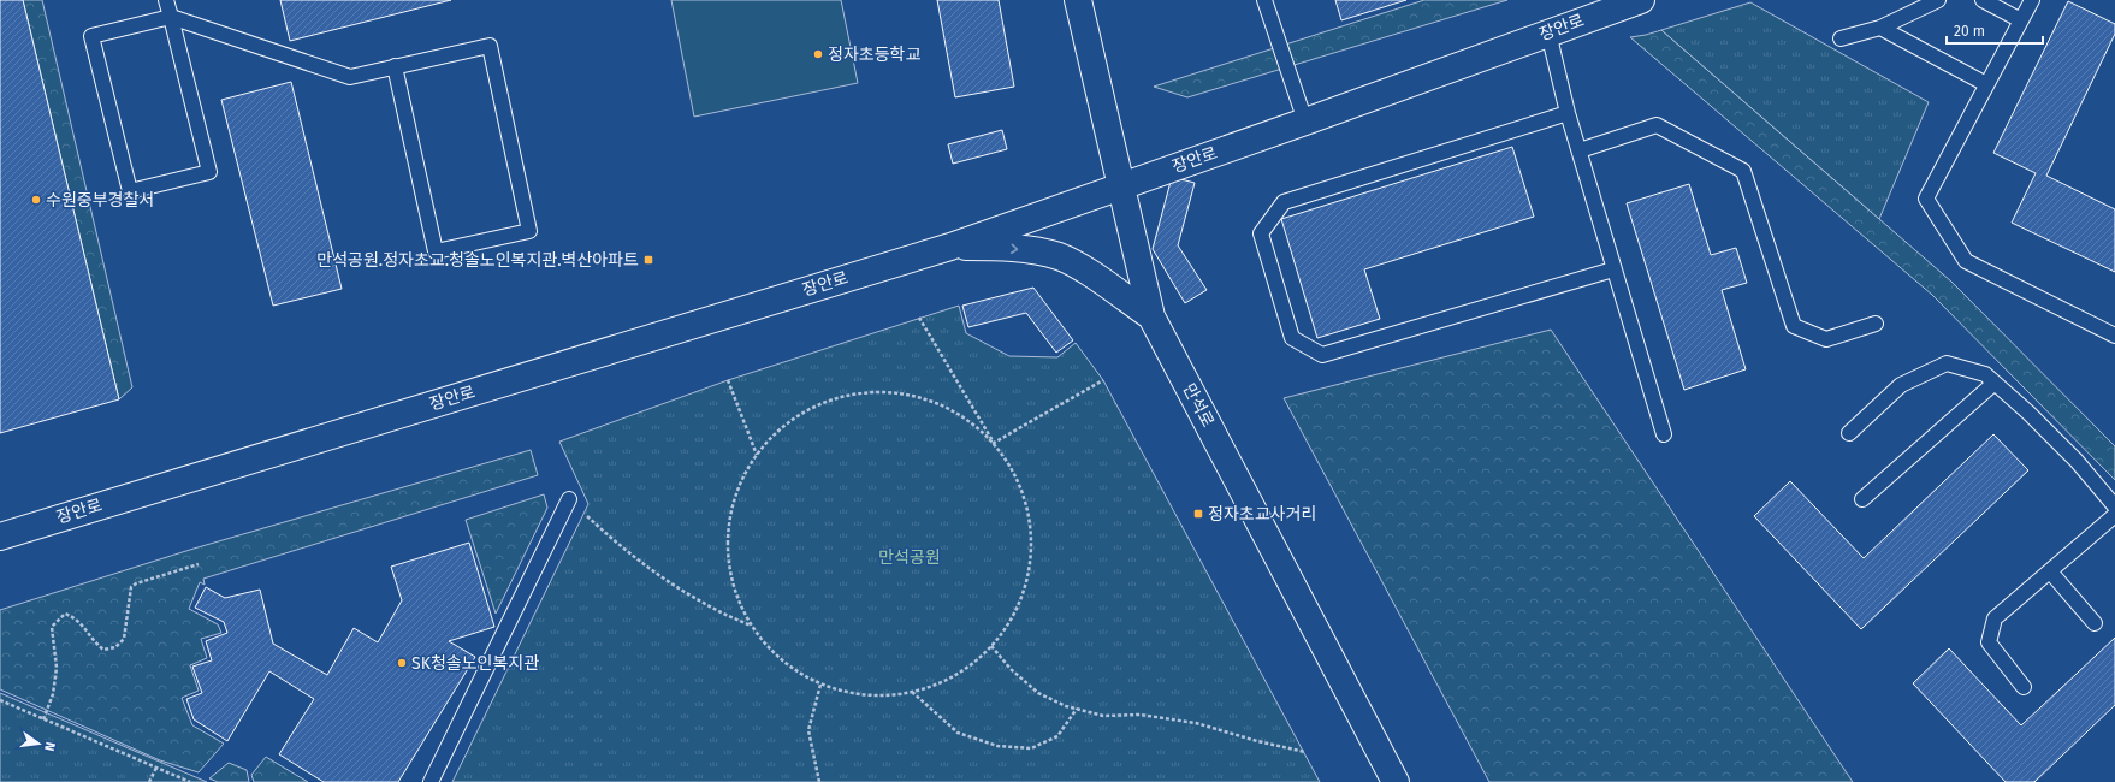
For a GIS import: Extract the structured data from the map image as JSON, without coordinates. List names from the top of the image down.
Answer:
{
  "streets": {
    "main road": ["장안로", "만석로"]
  },
  "crossings": [
    ["장안로", "만석로"]
  ],
  "parks": ["만석공원"],
  "places": {
    "other": ["정자초등학교", "수원중부경찰서", "SK청솔노인복지관"],
    "transit": ["만석공원.정자초교.청솔노인복지관.벽산아파트", "정자초교사거리"]
  },
  "scale_bar": "20 m",
  "north": "right"
}
